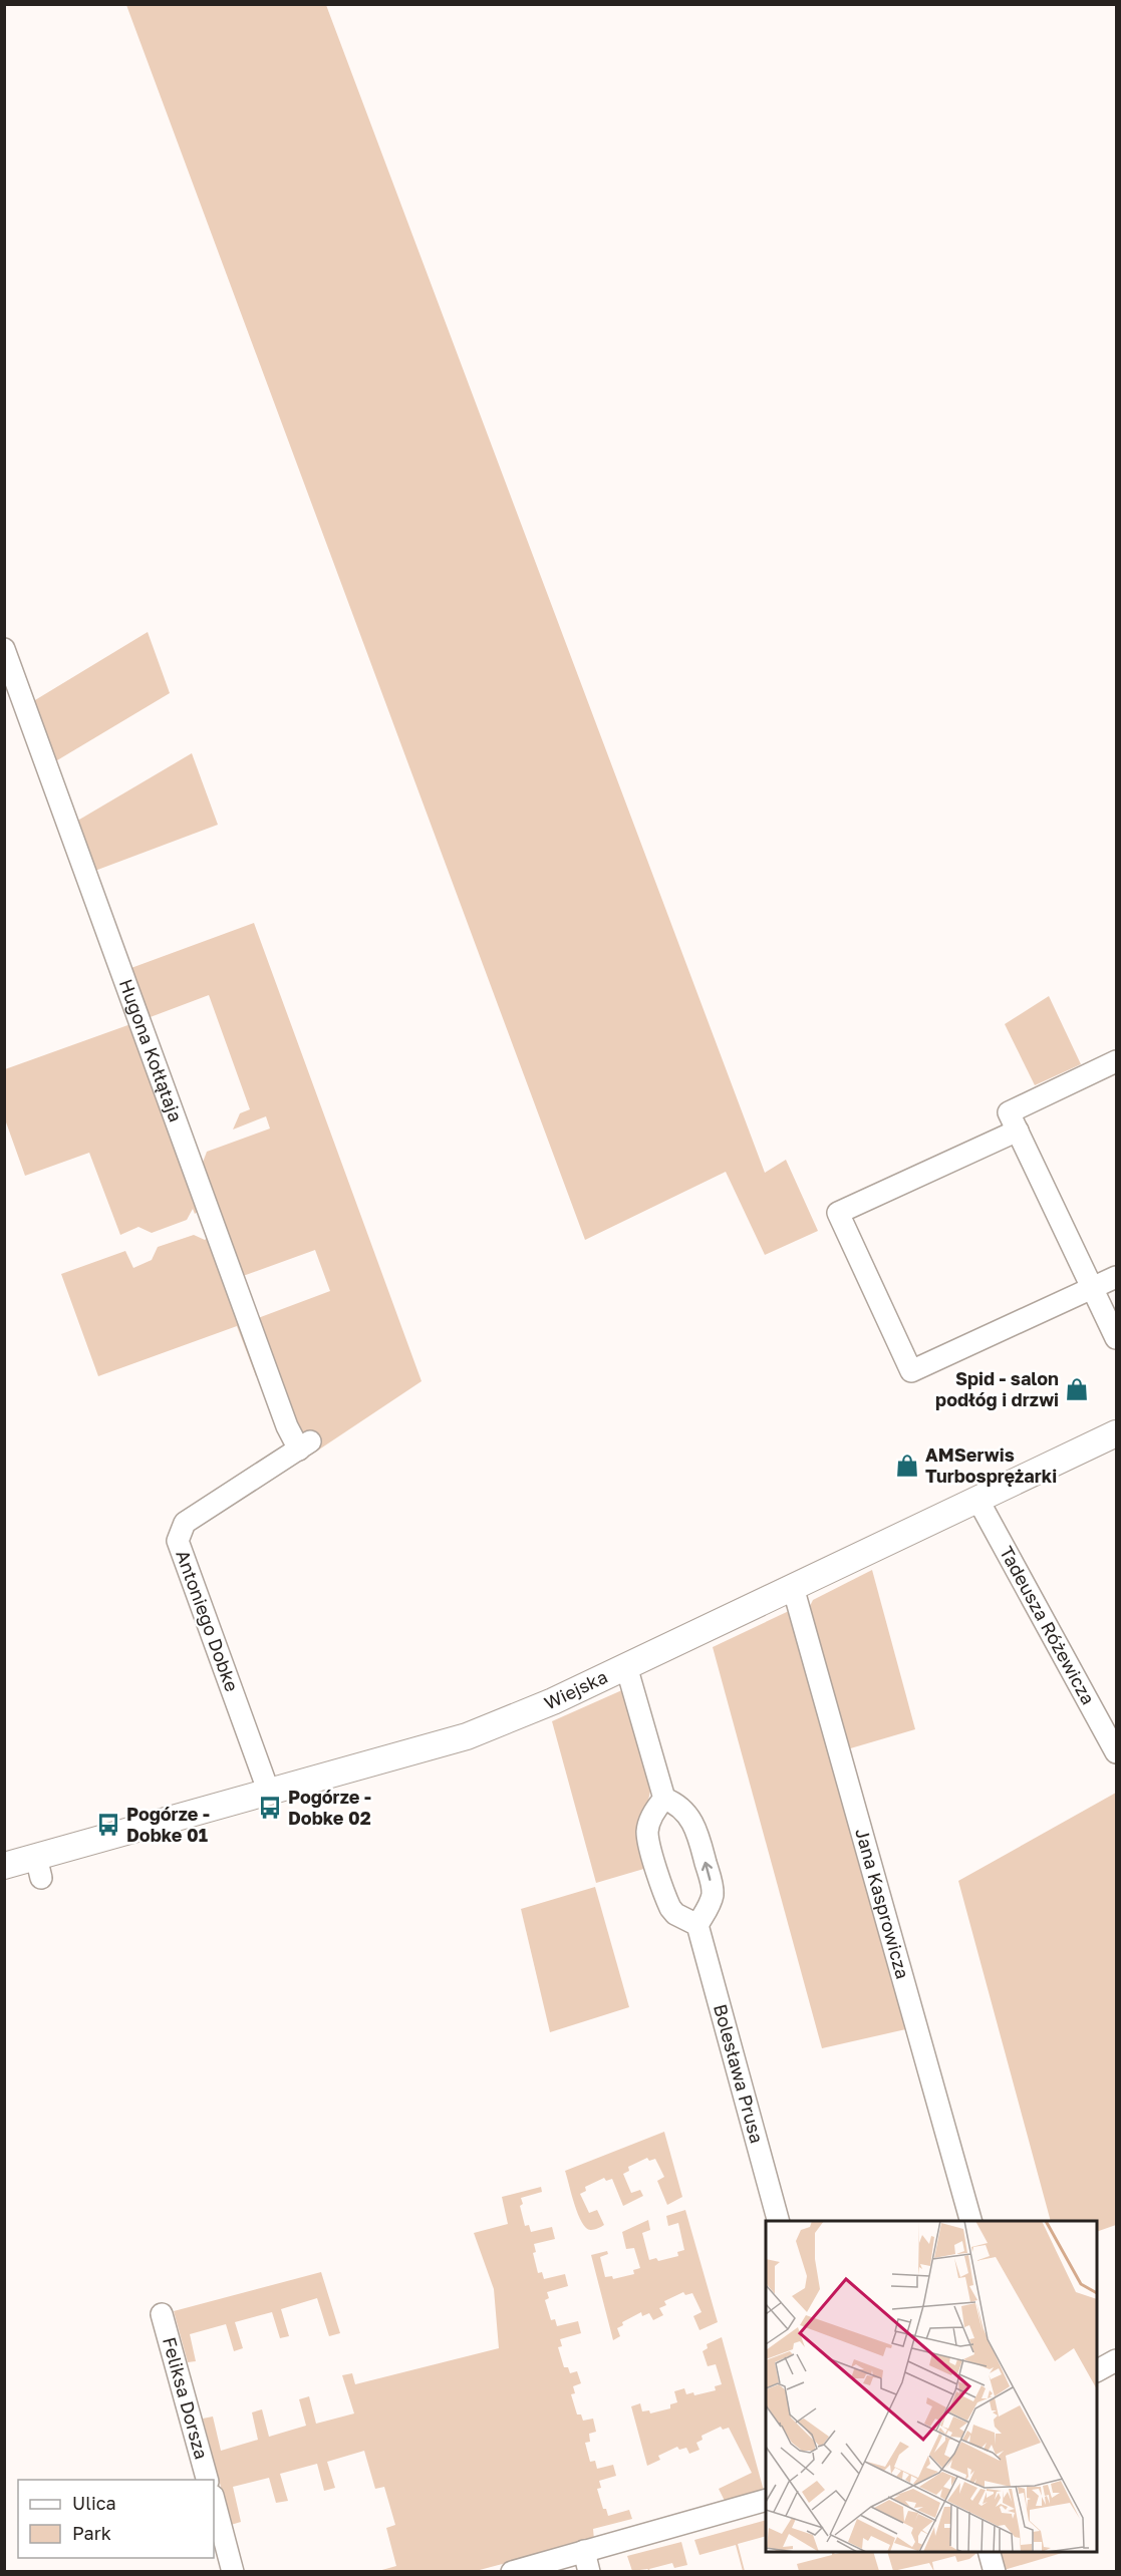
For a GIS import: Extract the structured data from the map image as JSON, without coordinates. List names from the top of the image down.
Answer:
{
  "streets": {
    "street": [
      "Hugona Kołłątaja",
      "Antoniego Dobke",
      "Tadeusza Różewicza",
      "Wiejska",
      "Jana Kasprowicza",
      "Bolesława Prusa",
      "Feliksa Dorsza"
    ]
  },
  "crossings": [
    ["Hugona Kołłątaja", "Antoniego Dobke"],
    ["Antoniego Dobke", "Wiejska"],
    ["Tadeusza Różewicza", "Wiejska"],
    ["Wiejska", "Jana Kasprowicza"]
  ],
  "places": {
    "shop": ["Spid - salon podłóg i drzwi", "AMSerwis Turbosprężarki"],
    "bus stop": ["Pogórze - Dobke 02", "Pogórze - Dobke 01"]
  },
  "legend": ["Ulica", "Park"]
}
